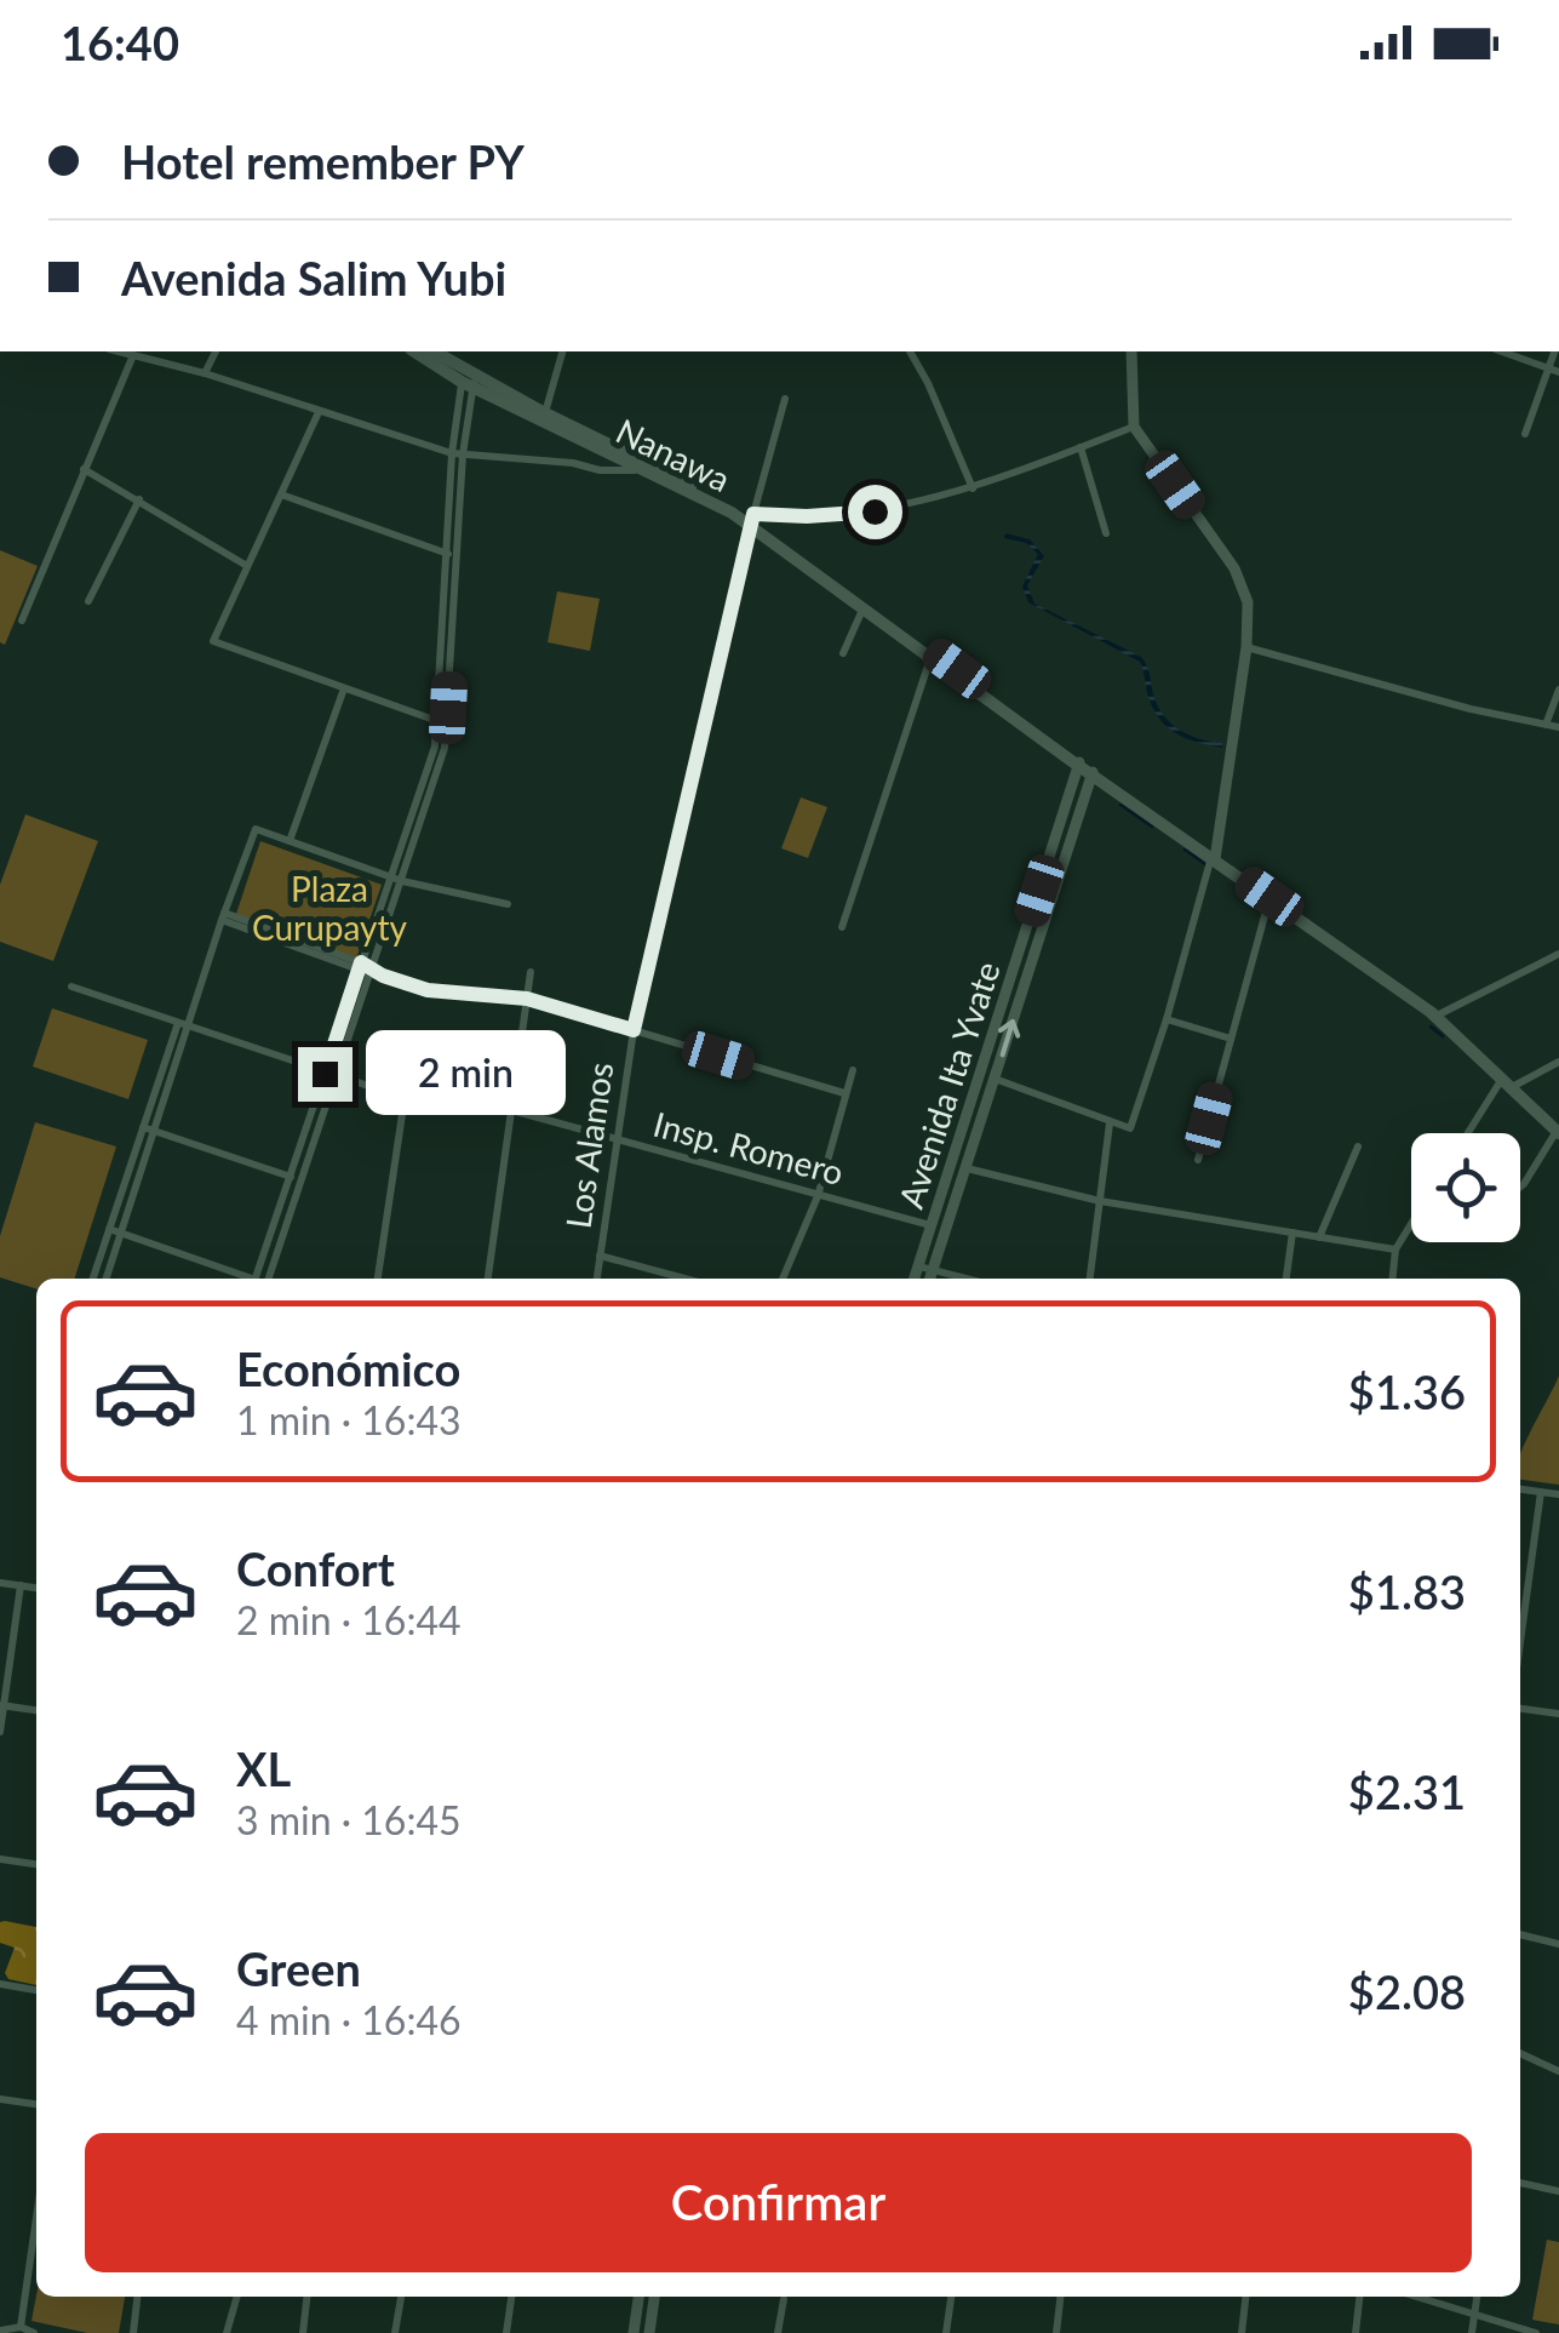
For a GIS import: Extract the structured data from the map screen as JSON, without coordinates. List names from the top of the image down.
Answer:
{
  "streets": {
    "main road": ["Nanawa"],
    "street": ["Avenida Ita Yvate", "Los Alamos", "Insp. Romero"]
  },
  "crossings": [
    ["Nanawa", "Avenida Ita Yvate"],
    ["Nanawa", "Los Alamos"],
    ["Avenida Ita Yvate", "Insp. Romero"],
    ["Los Alamos", "Insp. Romero"]
  ],
  "parks": ["Plaza Curupayty"],
  "page": {
    "status": "16:40",
    "banner": ["Hotel remember PY", "Avenida Salim Yubi"],
    "bubble": "2 min",
    "list": [
      {
        "name": "Económico",
        "note": "1 min · 16:43",
        "value": "$1.36"
      },
      {
        "name": "Confort",
        "note": "2 min · 16:44",
        "value": "$1.83"
      },
      {
        "name": "XL",
        "note": "3 min · 16:45",
        "value": "$2.31"
      },
      {
        "name": "Green",
        "note": "4 min · 16:46",
        "value": "$2.08"
      }
    ],
    "buttons": "Confirmar"
  }
}
